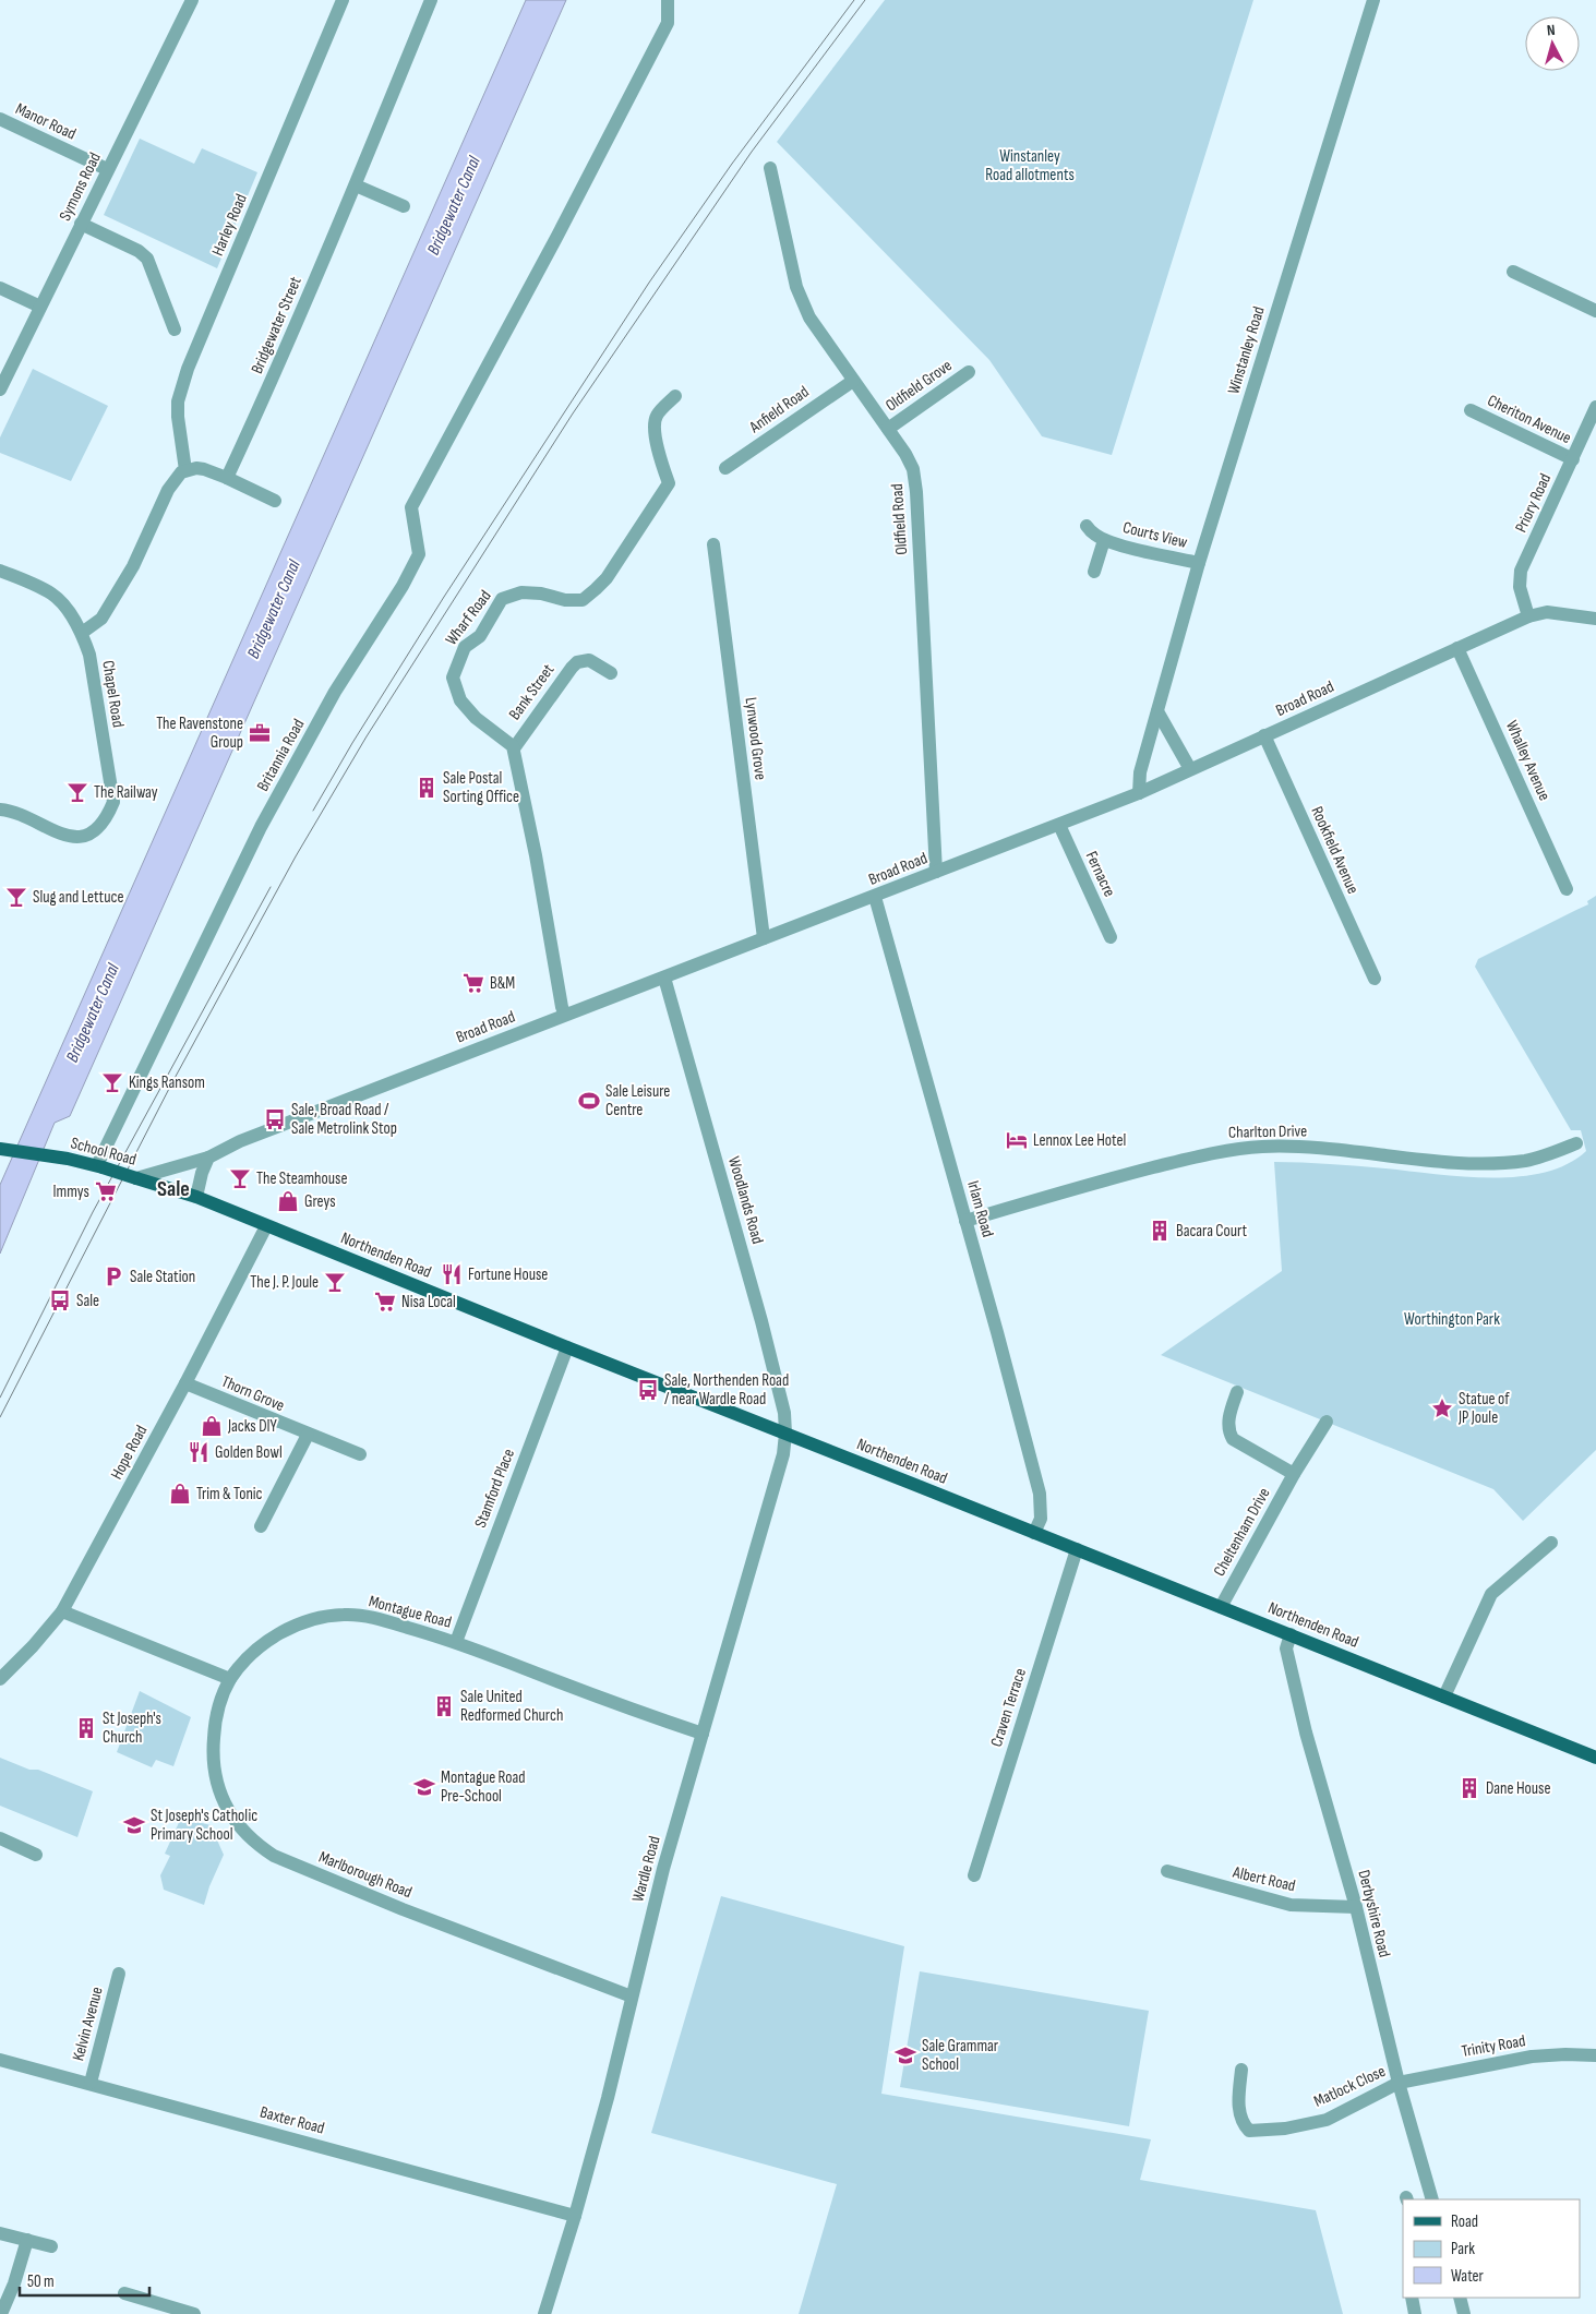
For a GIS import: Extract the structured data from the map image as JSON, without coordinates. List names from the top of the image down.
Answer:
{
  "streets": {
    "main road": ["School Road", "Northenden Road"],
    "street": [
      "Manor Road",
      "Symons Road",
      "Harley Road",
      "Bridgewater Street",
      "Winstanley Road",
      "Oldfield Grove",
      "Anfield Road",
      "Cheriton Avenue",
      "Priory Road",
      "Oldfield Road",
      "Courts View",
      "Wharf Road",
      "Bank Street",
      "Chapel Road",
      "Broad Road",
      "Lynwood Grove",
      "Britannia Road",
      "Whalley Avenue",
      "Rookfield Avenue",
      "Fernacre",
      "Charlton Drive",
      "Woodlands Road",
      "Irlam Road",
      "Thorn Grove",
      "Hope Road",
      "Stamford Place",
      "Cheltenham Drive",
      "Montague Road",
      "Craven Terrace",
      "Wardle Road",
      "Marlborough Road",
      "Albert Road",
      "Derbyshire Road",
      "Kelvin Avenue",
      "Trinity Road",
      "Matlock Close",
      "Baxter Road"
    ]
  },
  "crossings": [
    ["Manor Road", "Symons Road"],
    ["Winstanley Road", "Courts View"],
    ["Winstanley Road", "Broad Road"],
    ["Oldfield Grove", "Oldfield Road"],
    ["Anfield Road", "Oldfield Road"],
    ["Cheriton Avenue", "Priory Road"],
    ["Priory Road", "Broad Road"],
    ["Oldfield Road", "Broad Road"],
    ["Wharf Road", "Bank Street"],
    ["Broad Road", "Lynwood Grove"],
    ["Broad Road", "Whalley Avenue"],
    ["Broad Road", "Rookfield Avenue"],
    ["Broad Road", "Fernacre"],
    ["Broad Road", "School Road"],
    ["Broad Road", "Woodlands Road"],
    ["Broad Road", "Irlam Road"],
    ["Britannia Road", "School Road"],
    ["Charlton Drive", "Irlam Road"],
    ["School Road", "Northenden Road"],
    ["Woodlands Road", "Northenden Road"],
    ["Woodlands Road", "Wardle Road"],
    ["Irlam Road", "Northenden Road"],
    ["Northenden Road", "Hope Road"],
    ["Northenden Road", "Stamford Place"],
    ["Northenden Road", "Cheltenham Drive"],
    ["Northenden Road", "Craven Terrace"],
    ["Northenden Road", "Wardle Road"],
    ["Northenden Road", "Derbyshire Road"],
    ["Thorn Grove", "Hope Road"],
    ["Stamford Place", "Montague Road"],
    ["Montague Road", "Wardle Road"],
    ["Montague Road", "Marlborough Road"],
    ["Wardle Road", "Marlborough Road"],
    ["Wardle Road", "Baxter Road"],
    ["Albert Road", "Derbyshire Road"],
    ["Derbyshire Road", "Trinity Road"],
    ["Derbyshire Road", "Matlock Close"],
    ["Kelvin Avenue", "Baxter Road"],
    ["Trinity Road", "Matlock Close"]
  ],
  "districts": ["Sale"],
  "water": ["Bridgewater Canal"],
  "parks": ["Winstanley Road allotments", "Worthington Park"],
  "places": {
    "office": ["The Ravenstone Group"],
    "building": [
      "Sale Postal Sorting Office",
      "Bacara Court",
      "Sale United Redformed Church",
      "St Joseph's Church",
      "Dane House"
    ],
    "bar": [
      "The Railway",
      "Slug and Lettuce",
      "Kings Ransom",
      "The Steamhouse",
      "The J. P. Joule"
    ],
    "supermarket": ["B&M", "Immys", "Nisa Local"],
    "sports": ["Sale Leisure Centre"],
    "bus stop": ["Sale, Broad Road / Sale Metrolink Stop", "Sale", "Sale, Northenden Road / near Wardle Road"],
    "hotel": ["Lennox Lee Hotel"],
    "shop": ["Greys", "Jacks DIY", "Trim & Tonic"],
    "restaurant": ["Fortune House", "Golden Bowl"],
    "parking": ["Sale Station"],
    "place": ["Statue of JP Joule"],
    "school or university": ["Montague Road Pre-School", "St Joseph's Catholic Primary School", "Sale Grammar School"]
  },
  "legend": ["Road", "Park", "Water"],
  "scale_bar": "50 m",
  "north": "top"
}
